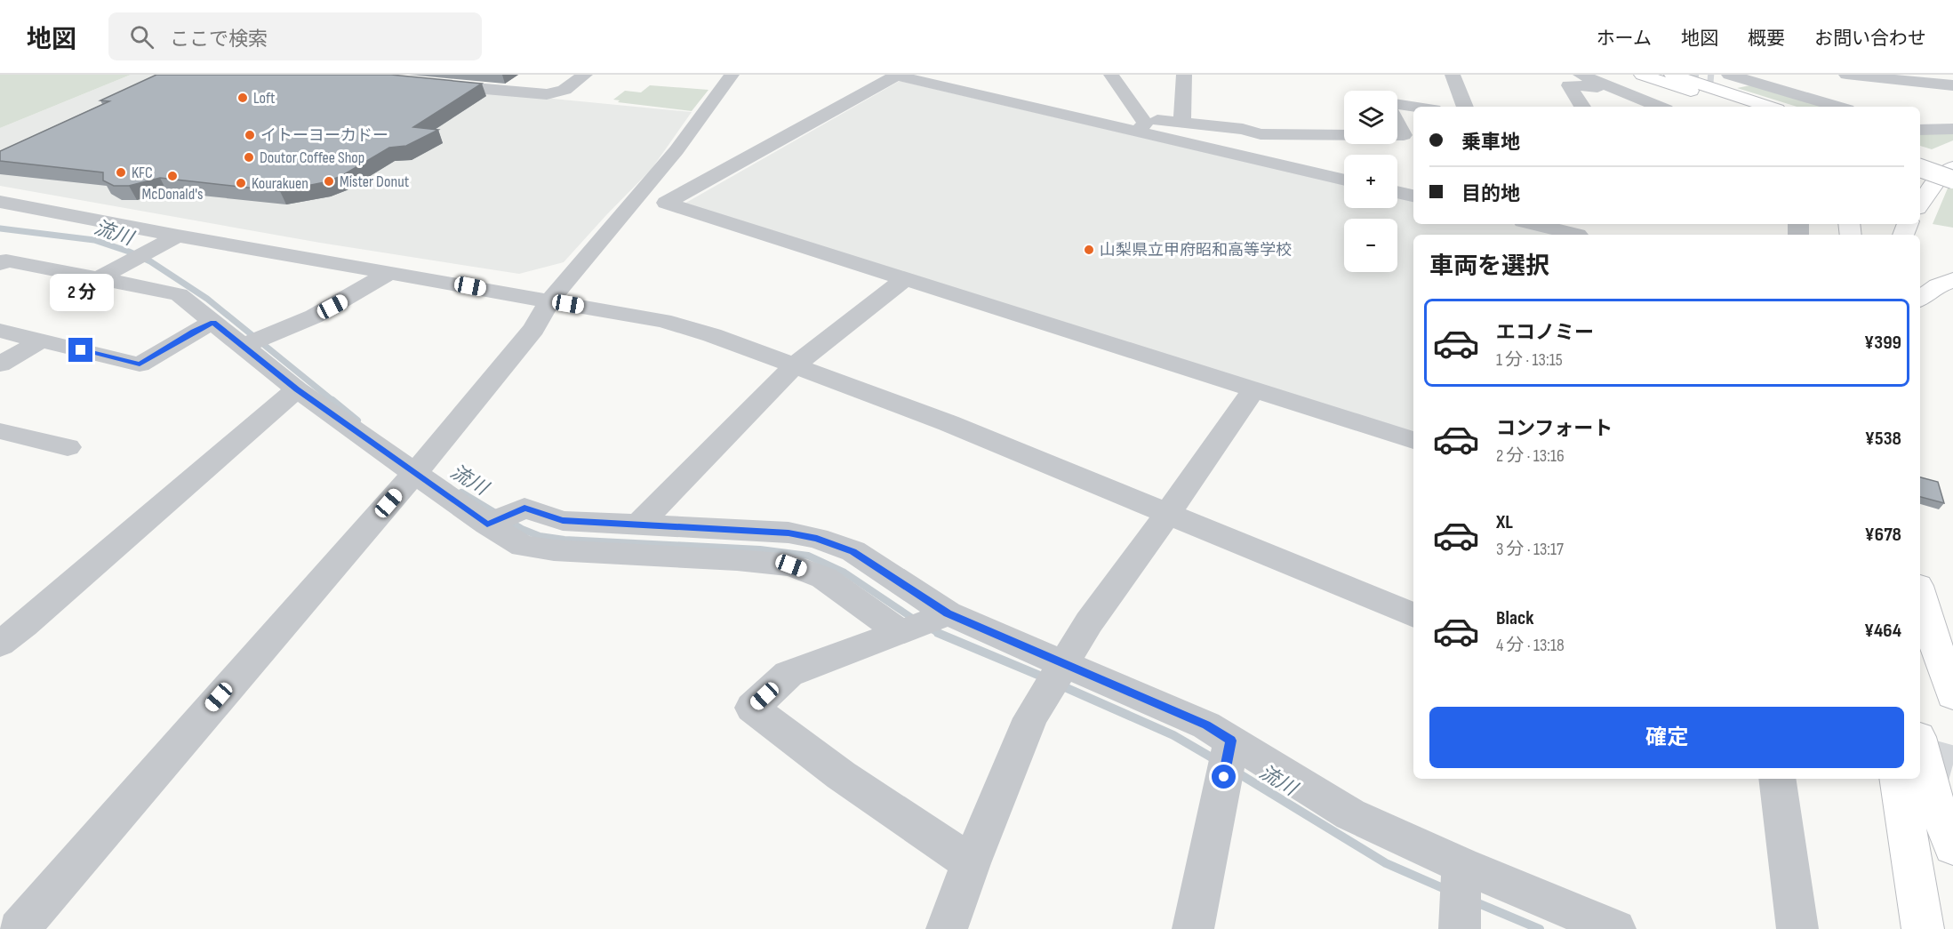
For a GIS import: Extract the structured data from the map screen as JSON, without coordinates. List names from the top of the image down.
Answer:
{
  "water": ["流川"],
  "places": [
    "Loft",
    "イトーヨーカドー",
    "Doutor Coffee Shop",
    "KFC",
    "McDonald's",
    "Mister Donut",
    "Kourakuen",
    "山梨県立甲府昭和高等学校"
  ],
  "page": {
    "header": "地図",
    "search": "ここで検索",
    "nav": [
      "ホーム",
      "地図",
      "概要",
      "お問い合わせ"
    ],
    "map_buttons": ["+", "−"],
    "banner": ["乗車地", "目的地"],
    "heading": "車両を選択",
    "bubble": "2 分",
    "list": [
      {
        "name": "エコノミー",
        "note": "1 分 · 13:15",
        "value": "¥399"
      },
      {
        "name": "コンフォート",
        "note": "2 分 · 13:16",
        "value": "¥538"
      },
      {
        "name": "XL",
        "note": "3 分 · 13:17",
        "value": "¥678"
      },
      {
        "name": "Black",
        "note": "4 分 · 13:18",
        "value": "¥464"
      }
    ],
    "buttons": "確定"
  }
}
